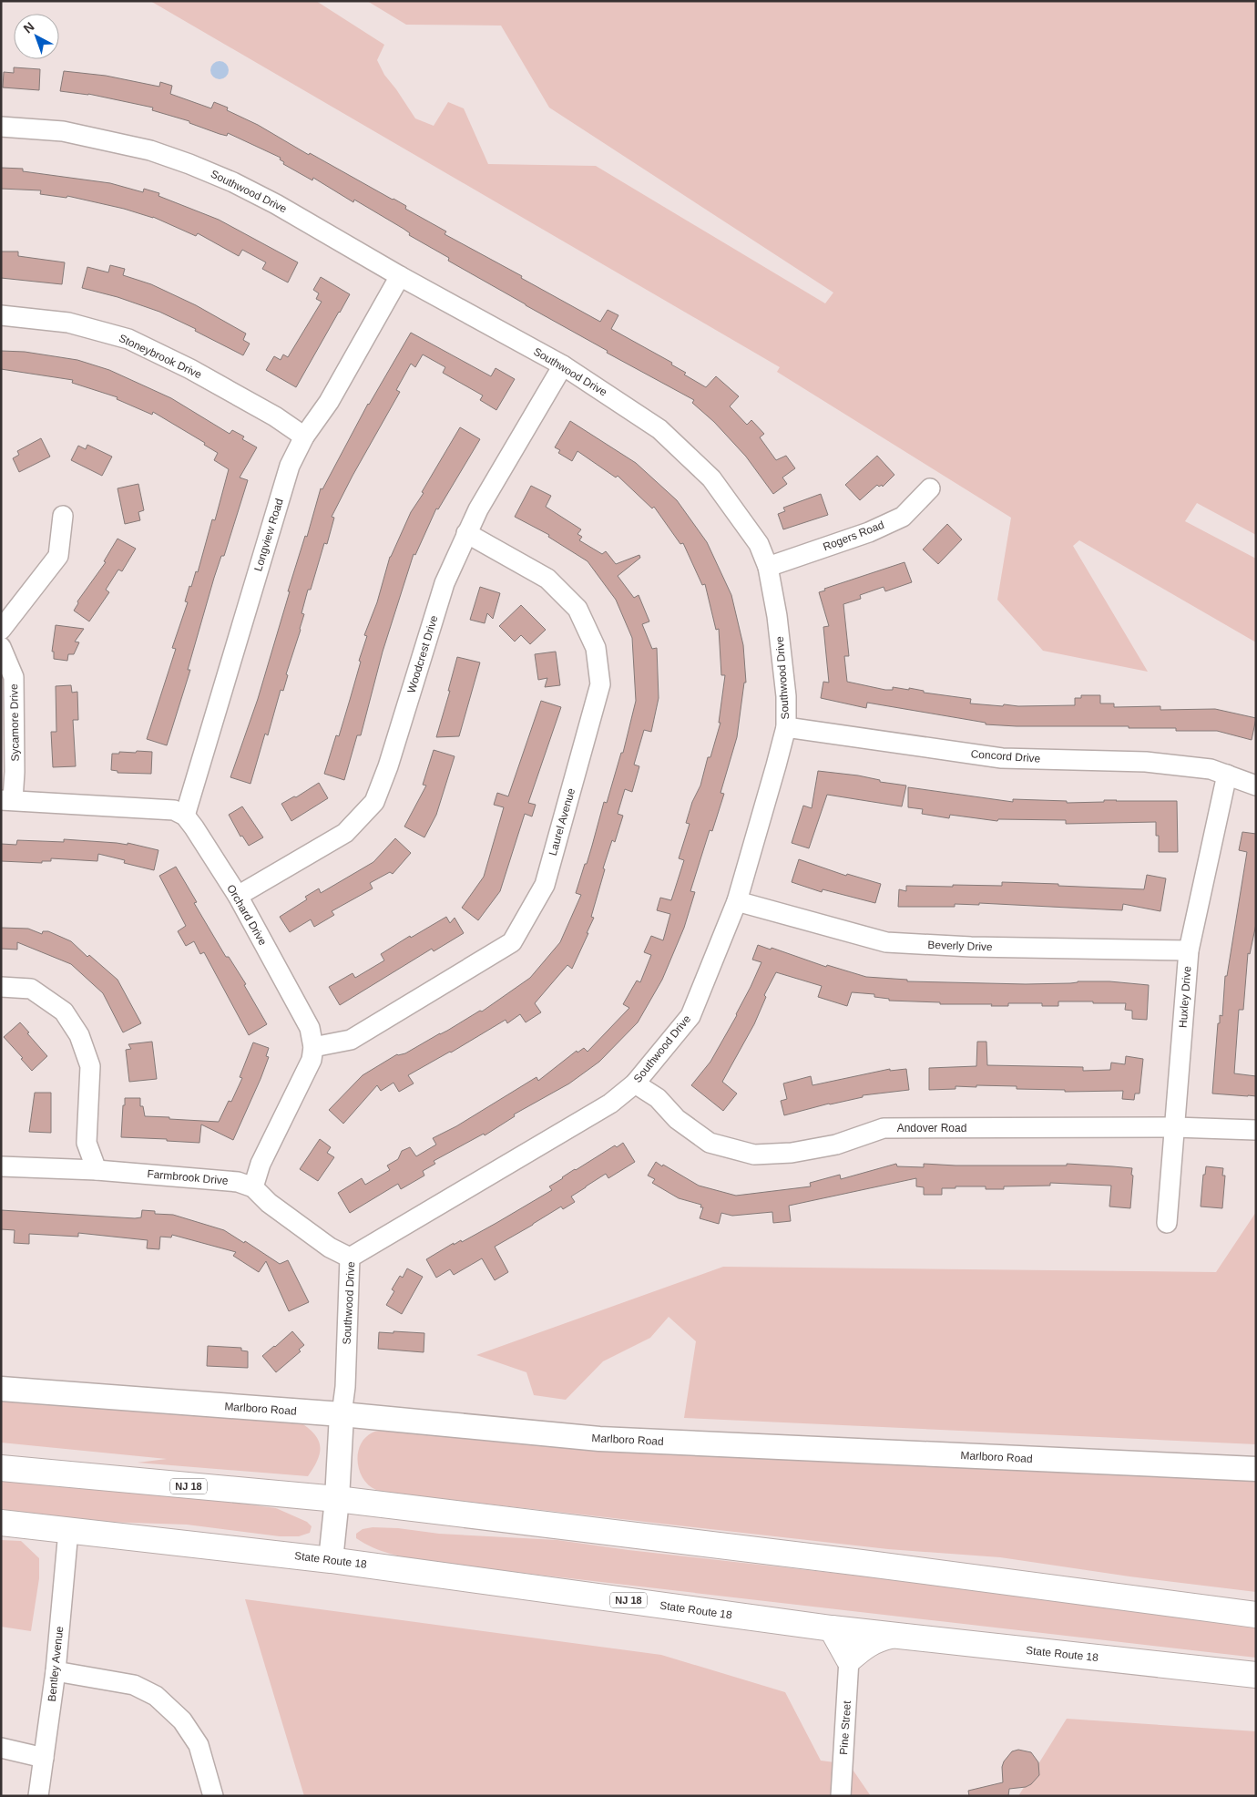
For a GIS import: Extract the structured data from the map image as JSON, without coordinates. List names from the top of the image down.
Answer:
{
  "streets": {
    "highway": ["NJ 18", "State Route 18"],
    "street": [
      "Southwood Drive",
      "Stoneybrook Drive",
      "Longview Road",
      "Rogers Road",
      "Woodcrest Drive",
      "Sycamore Drive",
      "Concord Drive",
      "Laurel Avenue",
      "Orchard Drive",
      "Beverly Drive",
      "Huxley Drive",
      "Andover Road",
      "Farmbrook Drive",
      "Marlboro Road",
      "Bentley Avenue",
      "Pine Street"
    ]
  },
  "crossings": [
    ["Southwood Drive", "Longview Road"],
    ["Southwood Drive", "Rogers Road"],
    ["Southwood Drive", "Woodcrest Drive"],
    ["Southwood Drive", "Concord Drive"],
    ["Southwood Drive", "Beverly Drive"],
    ["Southwood Drive", "Andover Road"],
    ["Southwood Drive", "Farmbrook Drive"],
    ["Southwood Drive", "Marlboro Road"],
    ["Southwood Drive", "NJ 18"],
    ["Southwood Drive", "State Route 18"],
    ["Stoneybrook Drive", "Longview Road"],
    ["Longview Road", "Orchard Drive"],
    ["Woodcrest Drive", "Laurel Avenue"],
    ["Woodcrest Drive", "Orchard Drive"],
    ["Concord Drive", "Huxley Drive"],
    ["Laurel Avenue", "Orchard Drive"],
    ["Beverly Drive", "Huxley Drive"],
    ["Huxley Drive", "Andover Road"],
    ["State Route 18", "Bentley Avenue"]
  ],
  "north": "top left"
}
